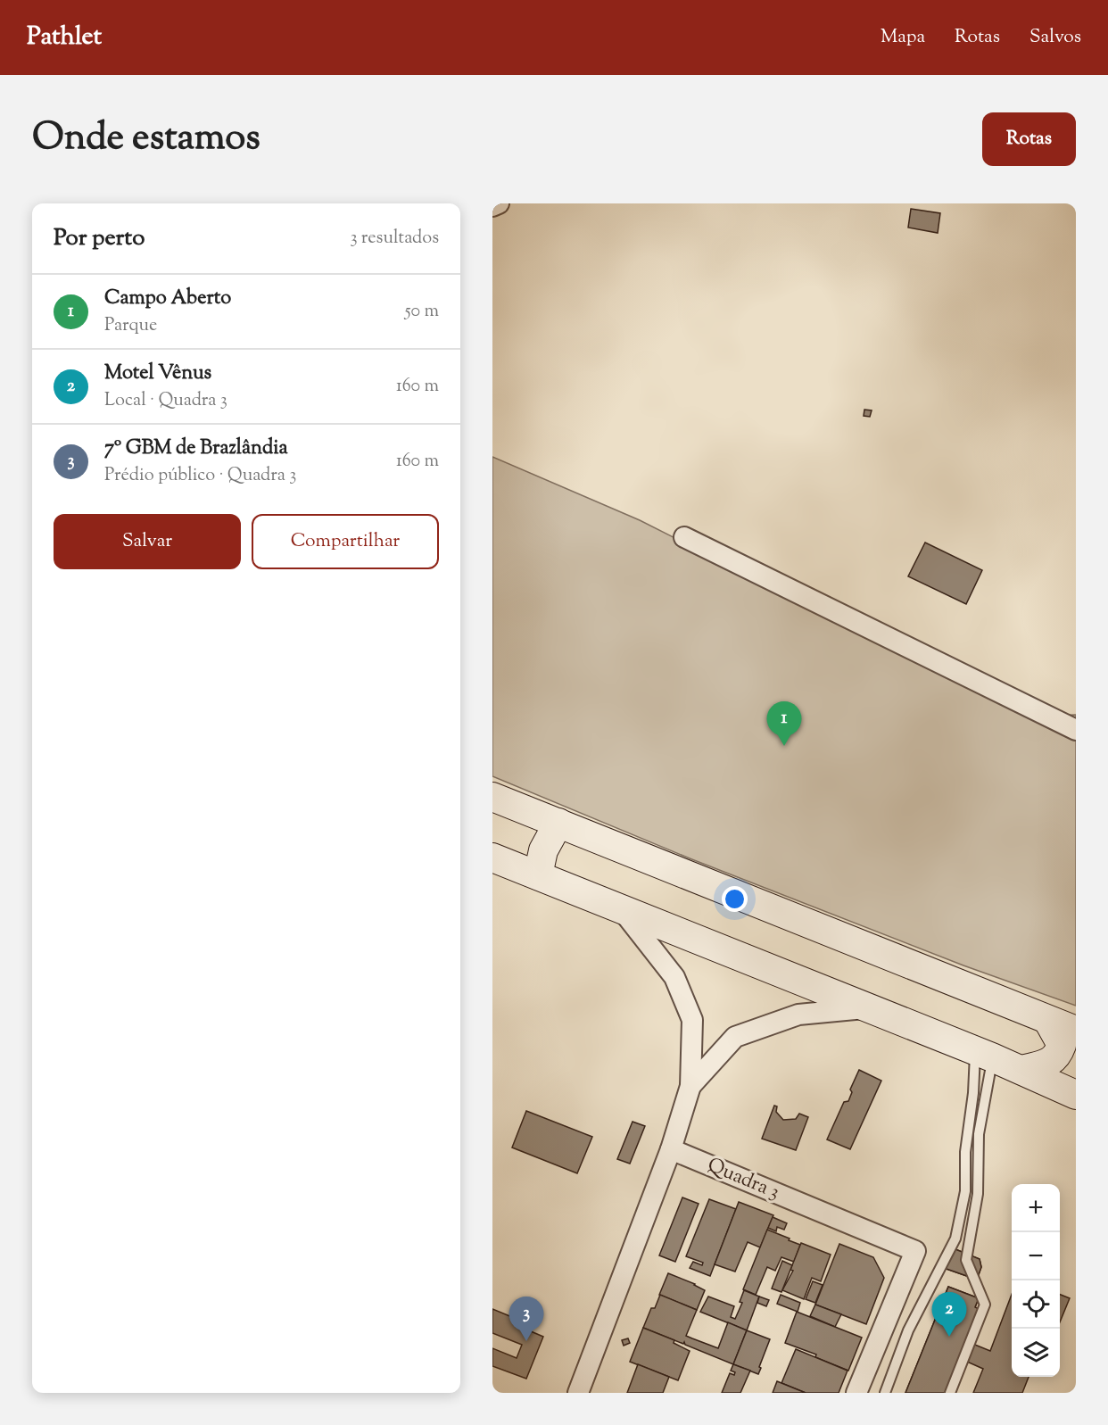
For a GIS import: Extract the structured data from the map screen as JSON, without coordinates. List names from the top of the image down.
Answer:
{
  "streets": {
    "street": ["Quadra 3"]
  },
  "page": {
    "header": "Pathlet",
    "nav": ["Mapa", "Rotas", "Salvos"],
    "title": "Onde estamos",
    "buttons": [
      "Rotas",
      ["Salvar", "Compartilhar"]
    ],
    "heading": ["Por perto", "3 resultados"],
    "list": [
      {
        "mark": "1",
        "name": "Campo Aberto",
        "note": "Parque",
        "value": "50 m"
      },
      {
        "mark": "2",
        "name": "Motel Vênus",
        "note": "Local · Quadra 3",
        "value": "160 m"
      },
      {
        "mark": "3",
        "name": "7º GBM de Brazlândia",
        "note": "Prédio público · Quadra 3",
        "value": "160 m"
      }
    ],
    "pins": ["1", "2", "3"],
    "map_buttons": ["+", "−"]
  }
}
